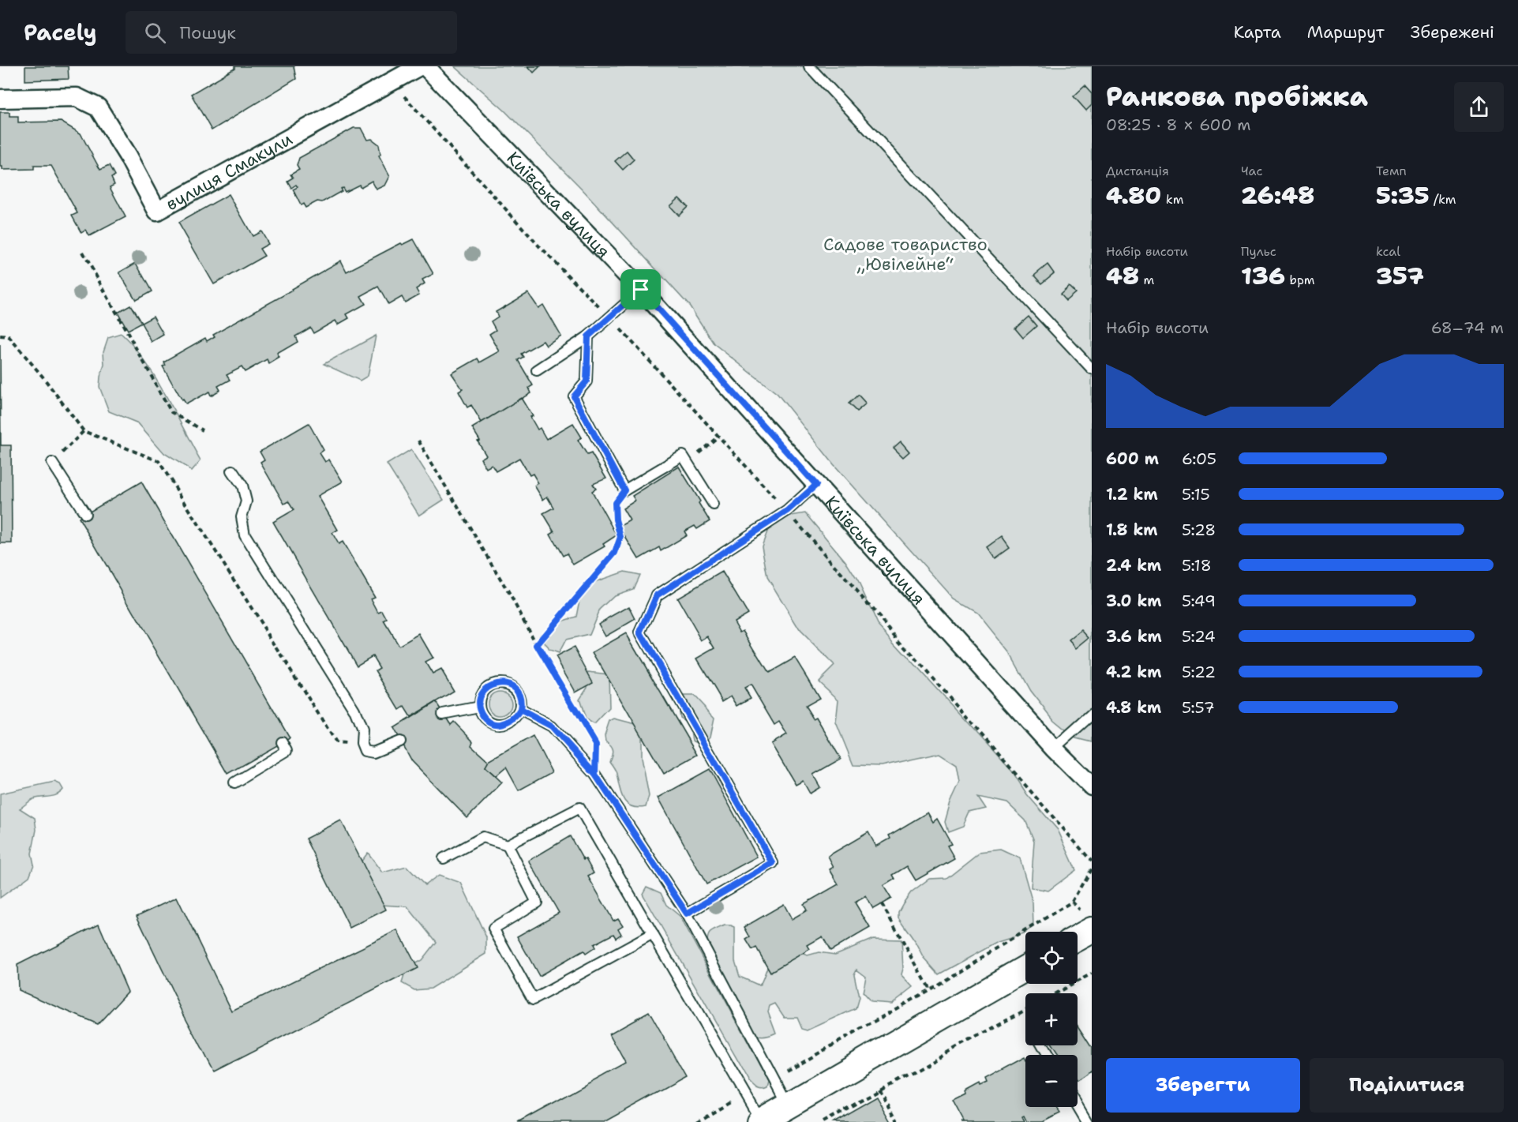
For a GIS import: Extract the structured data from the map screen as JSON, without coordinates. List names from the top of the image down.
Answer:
{
  "streets": {
    "street": ["вулиця Смакули", "Київська вулиця"]
  },
  "parks": ["Садове товариство „Ювілейне“"],
  "page": {
    "header": "Pacely",
    "search": "Пошук",
    "nav": ["Карта", "Маршрут", "Збережені"],
    "heading": ["Ранкова пробіжка", "08:25 · 8 × 600 m"],
    "stats": [
      ["Дистанція", "4.80 km"],
      ["Час", "26:48"],
      ["Темп", "5:35 /km"],
      ["Набір висоти", "48 m"],
      ["Пульс", "136 bpm"],
      ["kcal", "357"]
    ],
    "chart": ["Набір висоти", "68–74 m"],
    "list": [
      {
        "name": "600 m",
        "note": "6:05"
      },
      {
        "name": "1.2 km",
        "note": "5:15"
      },
      {
        "name": "1.8 km",
        "note": "5:28"
      },
      {
        "name": "2.4 km",
        "note": "5:18"
      },
      {
        "name": "3.0 km",
        "note": "5:49"
      },
      {
        "name": "3.6 km",
        "note": "5:24"
      },
      {
        "name": "4.2 km",
        "note": "5:22"
      },
      {
        "name": "4.8 km",
        "note": "5:57"
      }
    ],
    "map_buttons": ["+", "−"],
    "buttons": ["Зберегти", "Поділитися"]
  }
}
